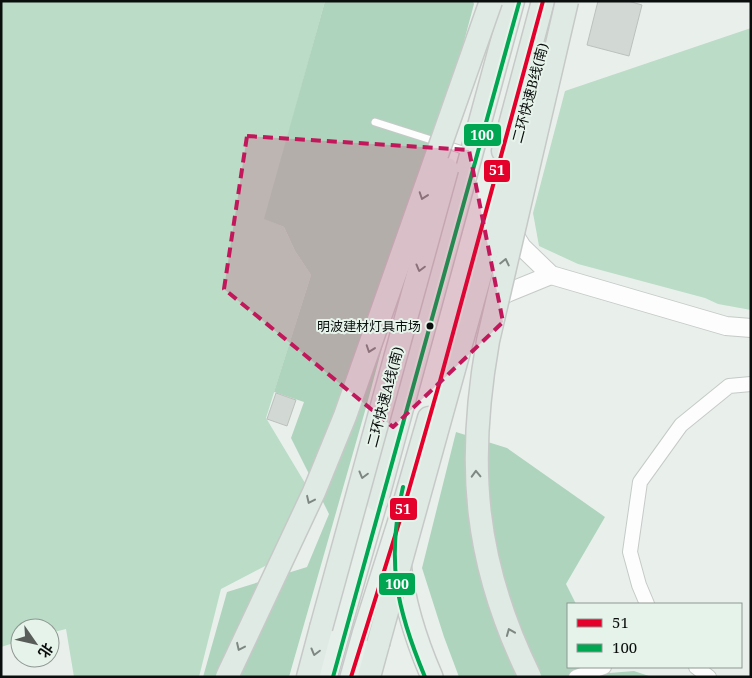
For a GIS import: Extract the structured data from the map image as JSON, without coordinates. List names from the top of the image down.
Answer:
{
  "streets": {
    "highway": ["二环快速B线(南)", "二环快速A线(南)"]
  },
  "places": ["明波建材灯具市场"],
  "lines": ["transit line 51", "transit line 100"],
  "legend": ["51", "100"],
  "north": "bottom right"
}
